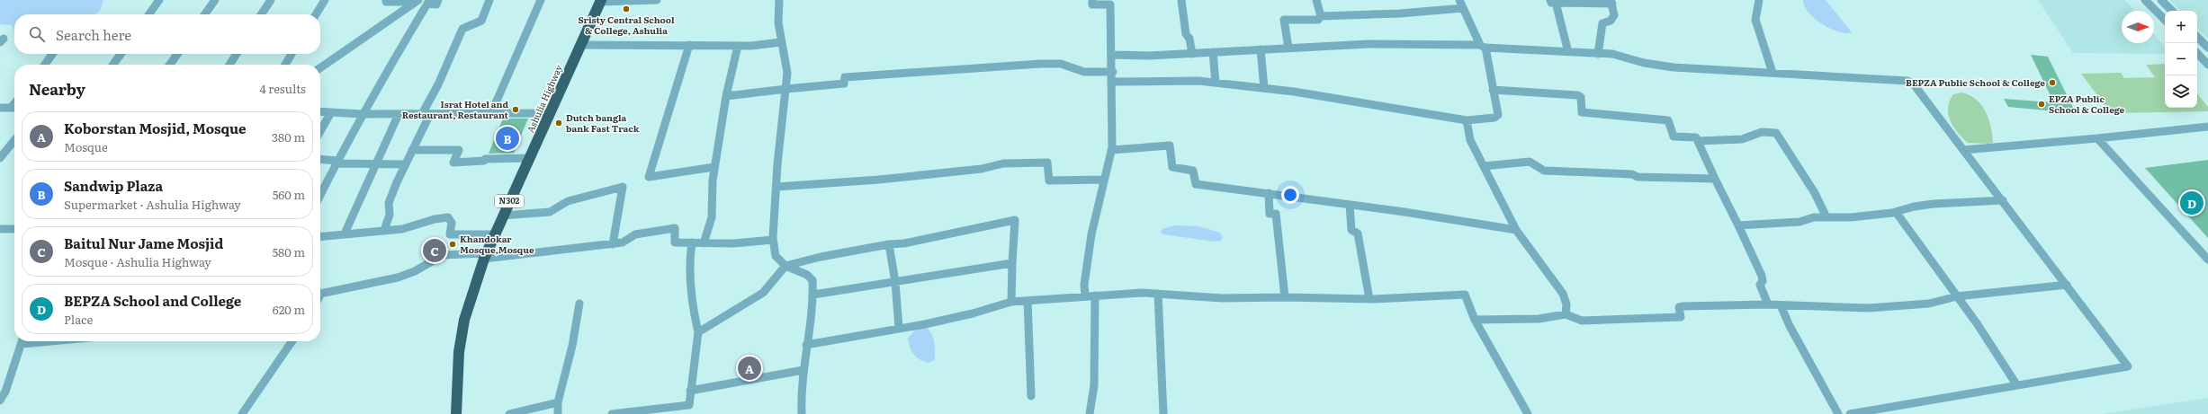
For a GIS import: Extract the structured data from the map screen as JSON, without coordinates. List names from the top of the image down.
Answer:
{
  "streets": {
    "highway": ["Ashulia Highway", "N302"]
  },
  "places": [
    "Sristy Central School & College, Ashulia",
    "BEPZA Public School & College",
    "EPZA Public School & College",
    "Israt Hotel and Restaurant, Restaurant",
    "Dutch bangla bank Fast Track",
    "Khandokar Mosque,Mosque"
  ],
  "north": "right",
  "page": {
    "map_buttons": ["+", "−"],
    "search": "Search here",
    "heading": ["Nearby", "4 results"],
    "list": [
      {
        "mark": "A",
        "name": "Koborstan Mosjid, Mosque",
        "note": "Mosque",
        "value": "380 m"
      },
      {
        "mark": "B",
        "name": "Sandwip Plaza",
        "note": "Supermarket · Ashulia Highway",
        "value": "560 m"
      },
      {
        "mark": "C",
        "name": "Baitul Nur Jame Mosjid",
        "note": "Mosque · Ashulia Highway",
        "value": "580 m"
      },
      {
        "mark": "D",
        "name": "BEPZA School and College",
        "note": "Place",
        "value": "620 m"
      }
    ],
    "pins": [
      "B",
      "D",
      "C",
      "A"
    ]
  }
}
